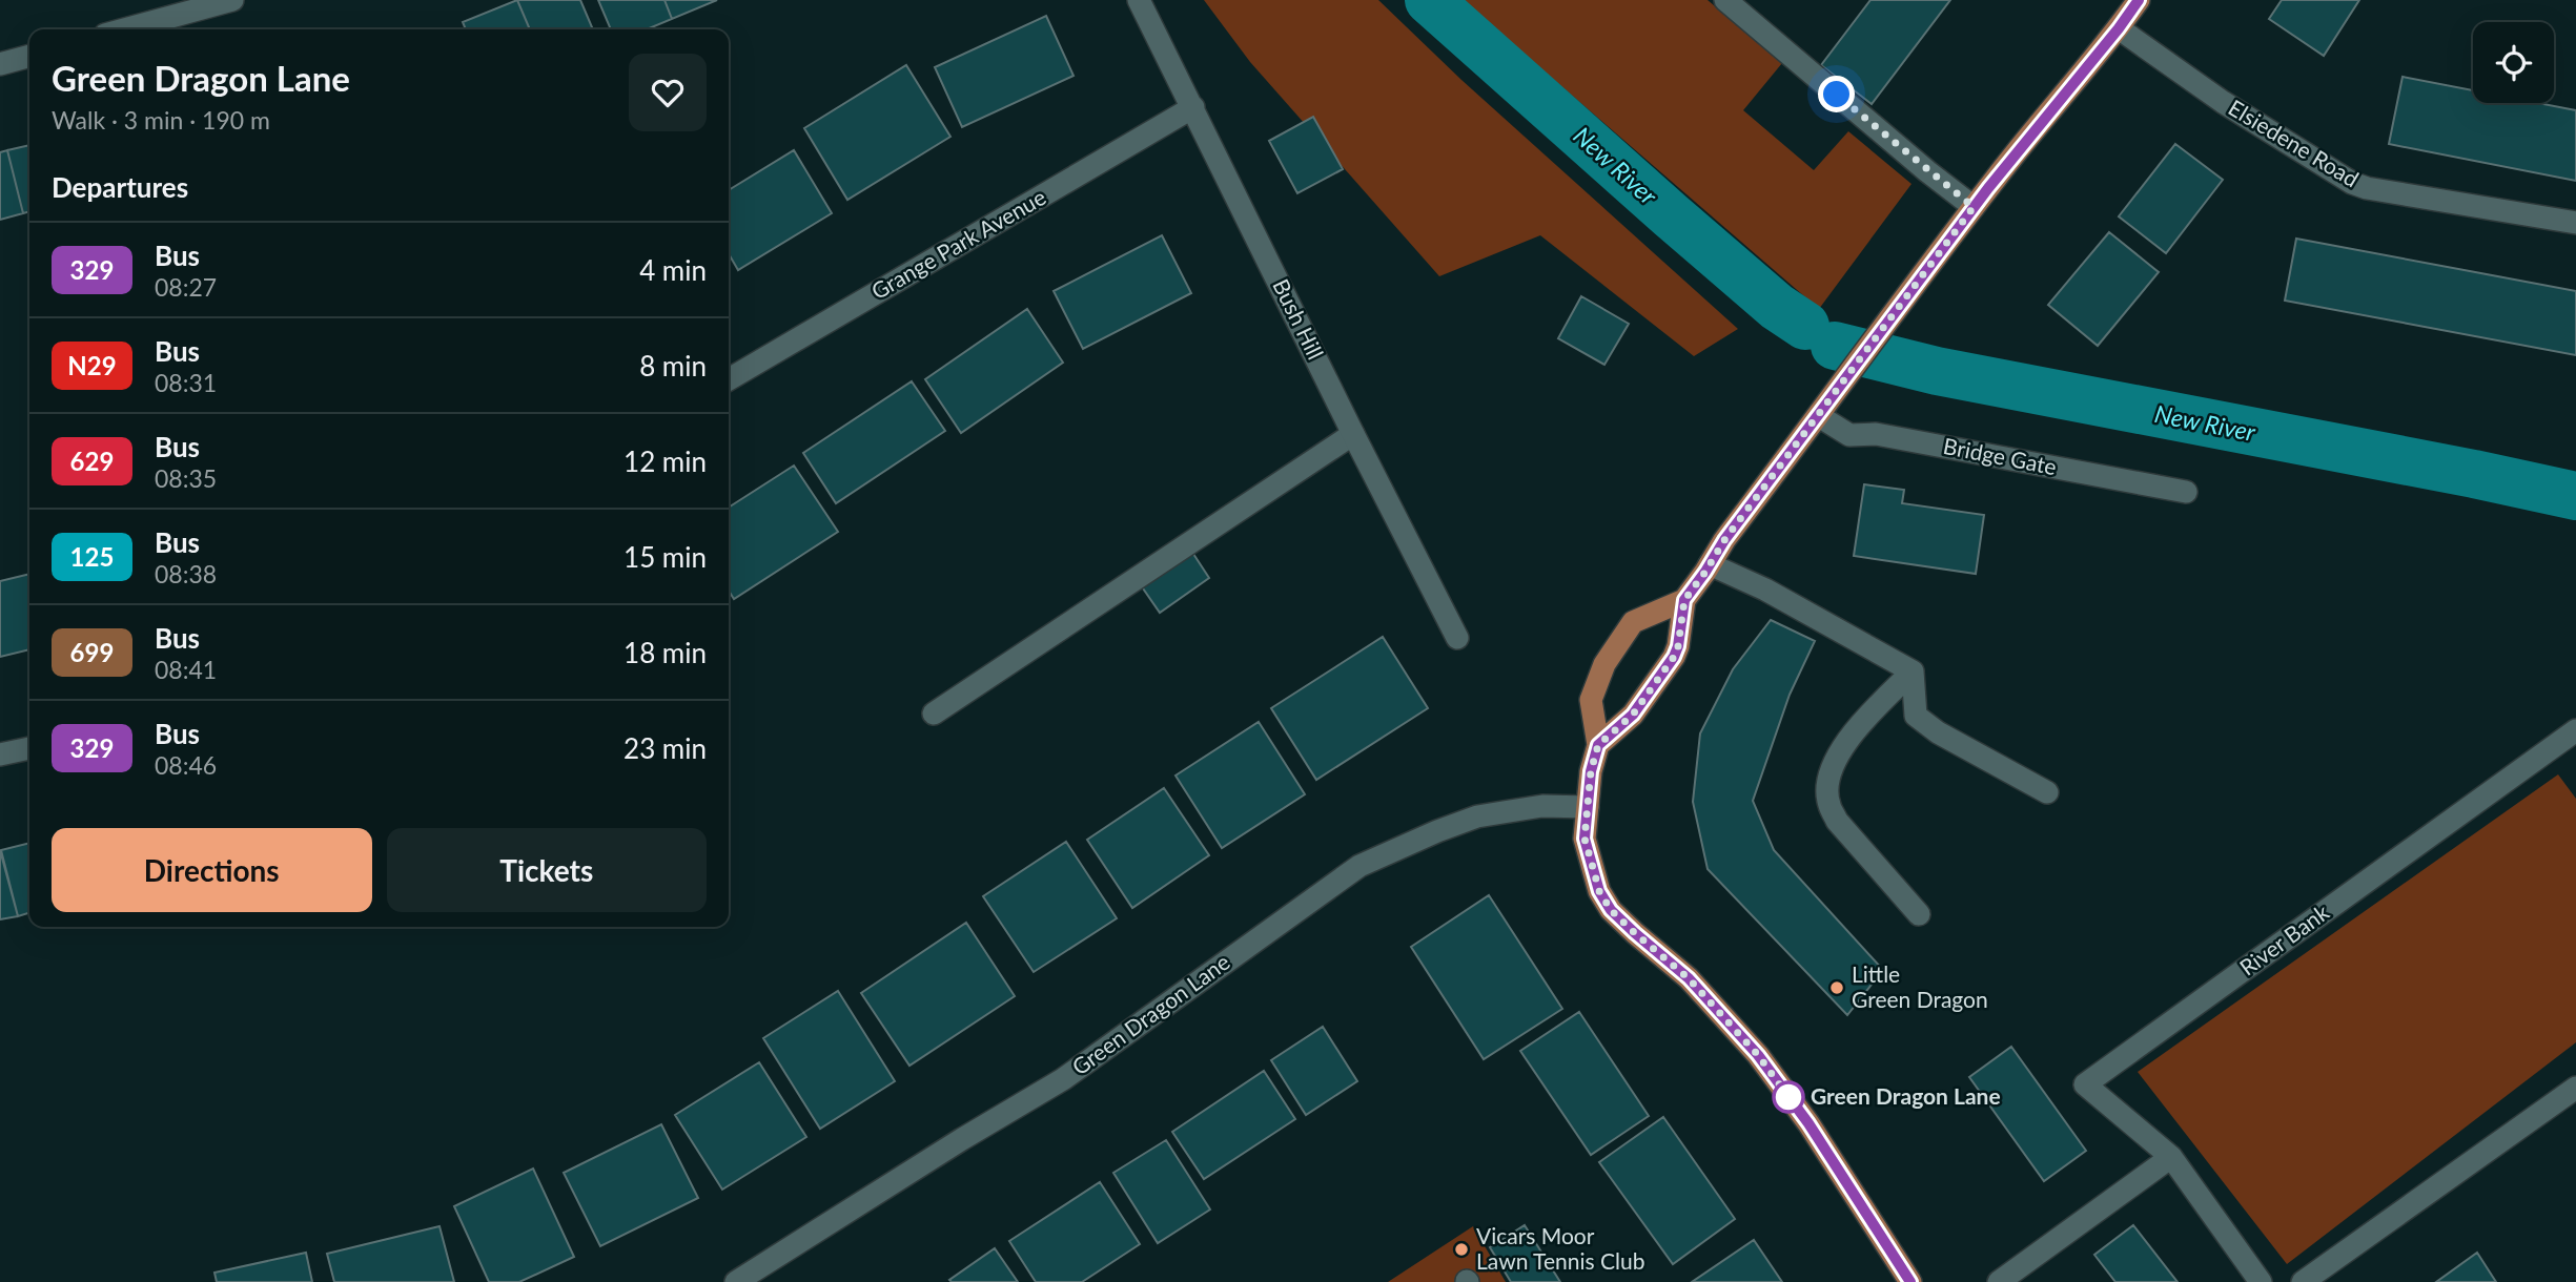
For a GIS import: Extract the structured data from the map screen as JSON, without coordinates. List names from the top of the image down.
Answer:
{
  "streets": {
    "street": [
      "Elsiedene Road",
      "Grange Park Avenue",
      "Bush Hill",
      "Bridge Gate",
      "River Bank",
      "Green Dragon Lane"
    ]
  },
  "crossings": [
    ["Grange Park Avenue", "Bush Hill"]
  ],
  "water": ["New River"],
  "places": ["Little Green Dragon", "Green Dragon Lane", "Vicars Moor Lawn Tennis Club"],
  "lines": ["bus line 329"],
  "page": {
    "heading": [
      ["Green Dragon Lane", "Walk · 3 min · 190 m"],
      "Departures"
    ],
    "list": [
      {
        "mark": "329",
        "name": "Bus",
        "note": "08:27",
        "value": "4 min"
      },
      {
        "mark": "N29",
        "name": "Bus",
        "note": "08:31",
        "value": "8 min"
      },
      {
        "mark": "629",
        "name": "Bus",
        "note": "08:35",
        "value": "12 min"
      },
      {
        "mark": "125",
        "name": "Bus",
        "note": "08:38",
        "value": "15 min"
      },
      {
        "mark": "699",
        "name": "Bus",
        "note": "08:41",
        "value": "18 min"
      },
      {
        "mark": "329",
        "name": "Bus",
        "note": "08:46",
        "value": "23 min"
      }
    ],
    "buttons": ["Directions", "Tickets"]
  }
}
